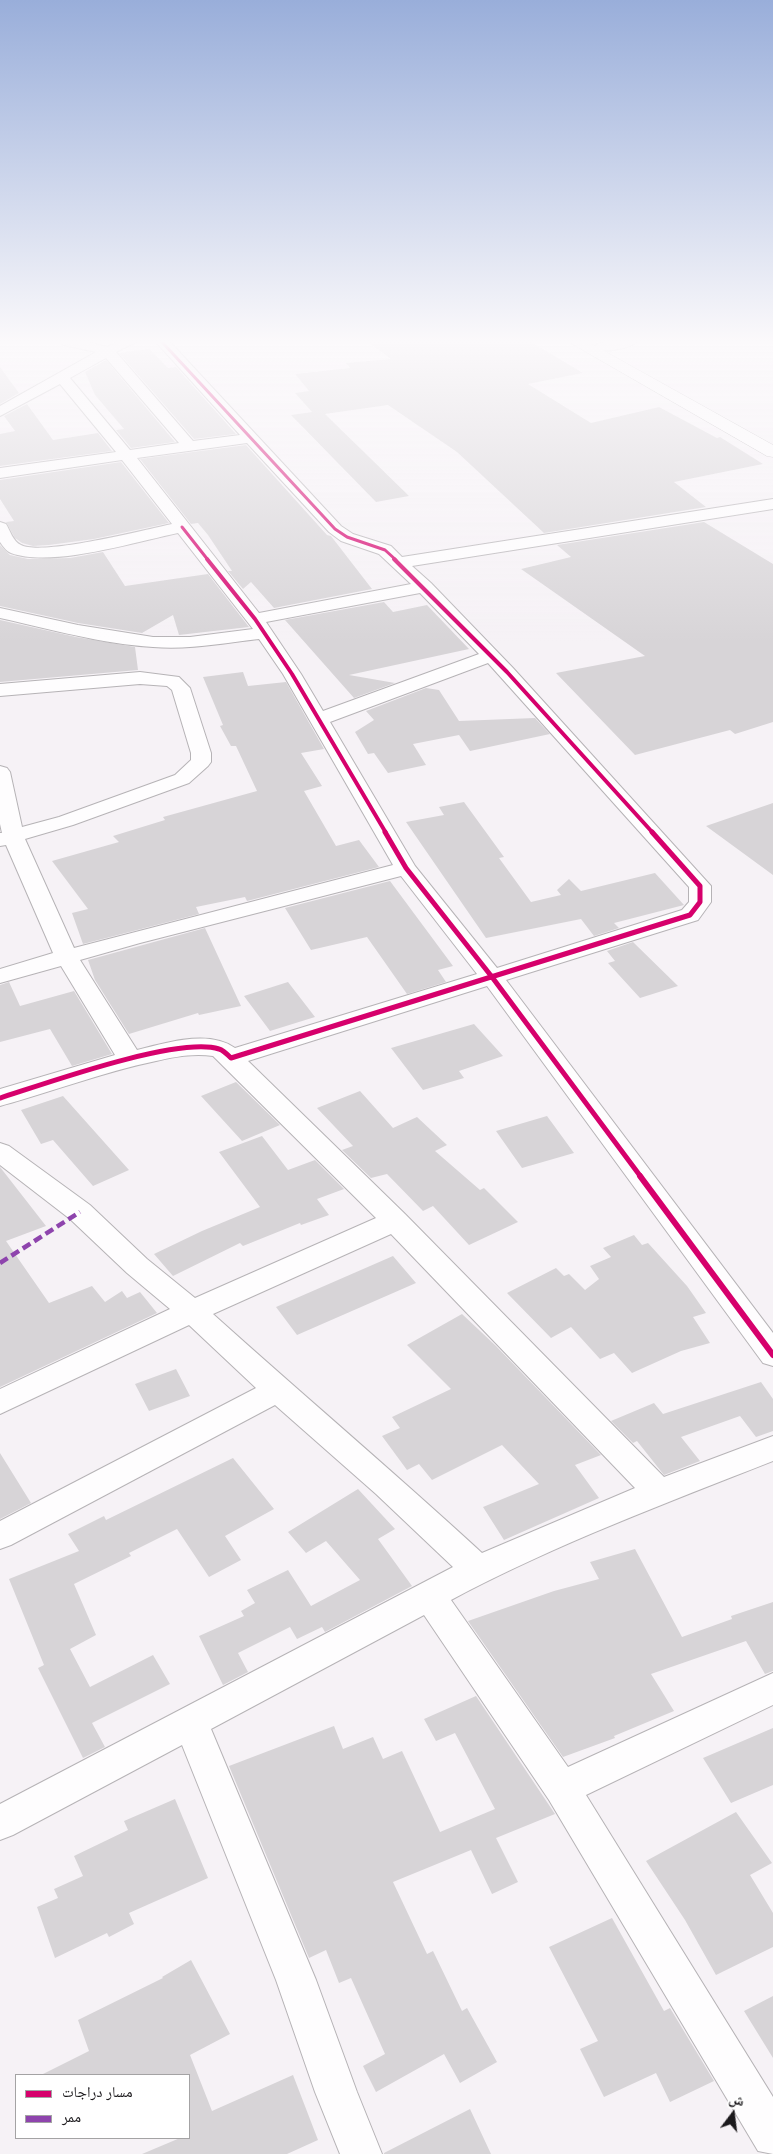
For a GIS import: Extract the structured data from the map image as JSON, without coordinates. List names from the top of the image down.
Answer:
{
  "legend": ["مسار دراجات", "ممر"],
  "north": "top"
}
